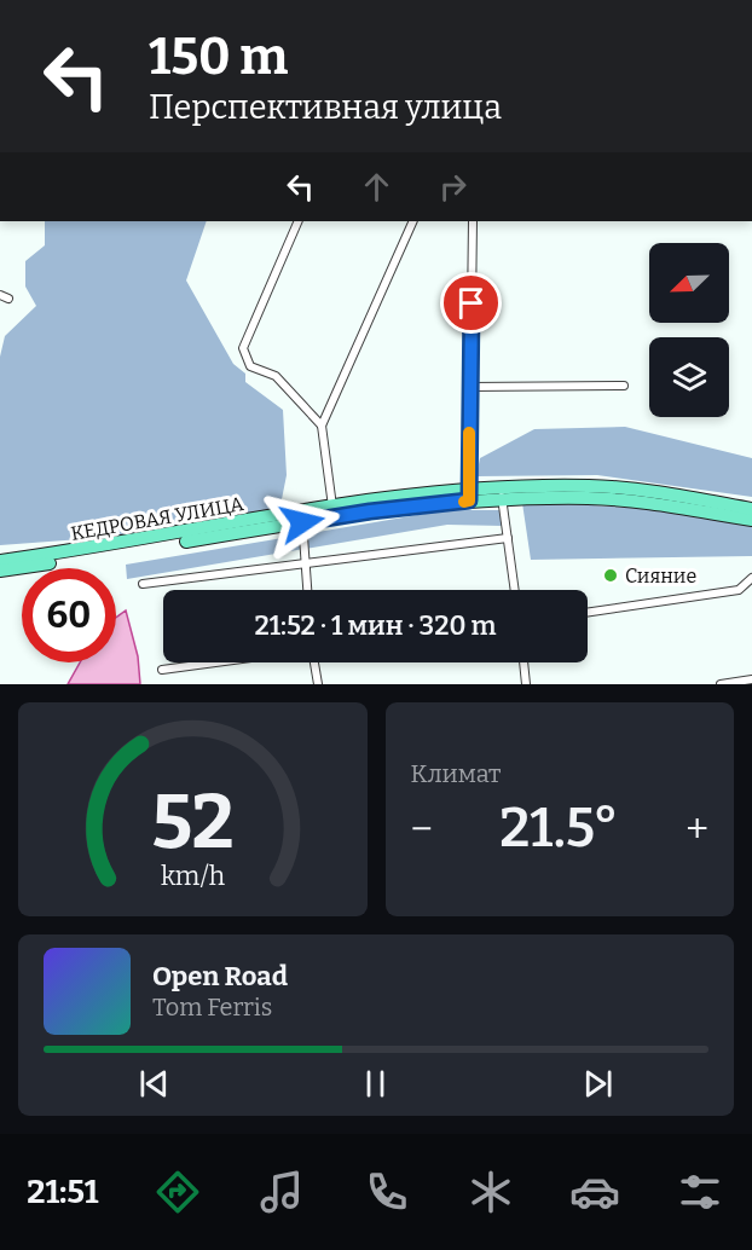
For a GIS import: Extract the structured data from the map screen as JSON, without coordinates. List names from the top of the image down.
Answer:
{
  "streets": {
    "main road": ["КЕДРОВАЯ УЛИЦА"]
  },
  "places": ["Сияние"],
  "north": "bottom left",
  "page": {
    "turn": ["150 m", "Перспективная улица"],
    "limit": "60",
    "trip": "21:52 · 1 мин · 320 m",
    "tile": "Климат",
    "heat": ["−", "21.5°", "+"],
    "song": ["Open Road", "Tom Ferris"],
    "tabs": "21:51",
    "gauge": ["52", "km/h"]
  }
}
